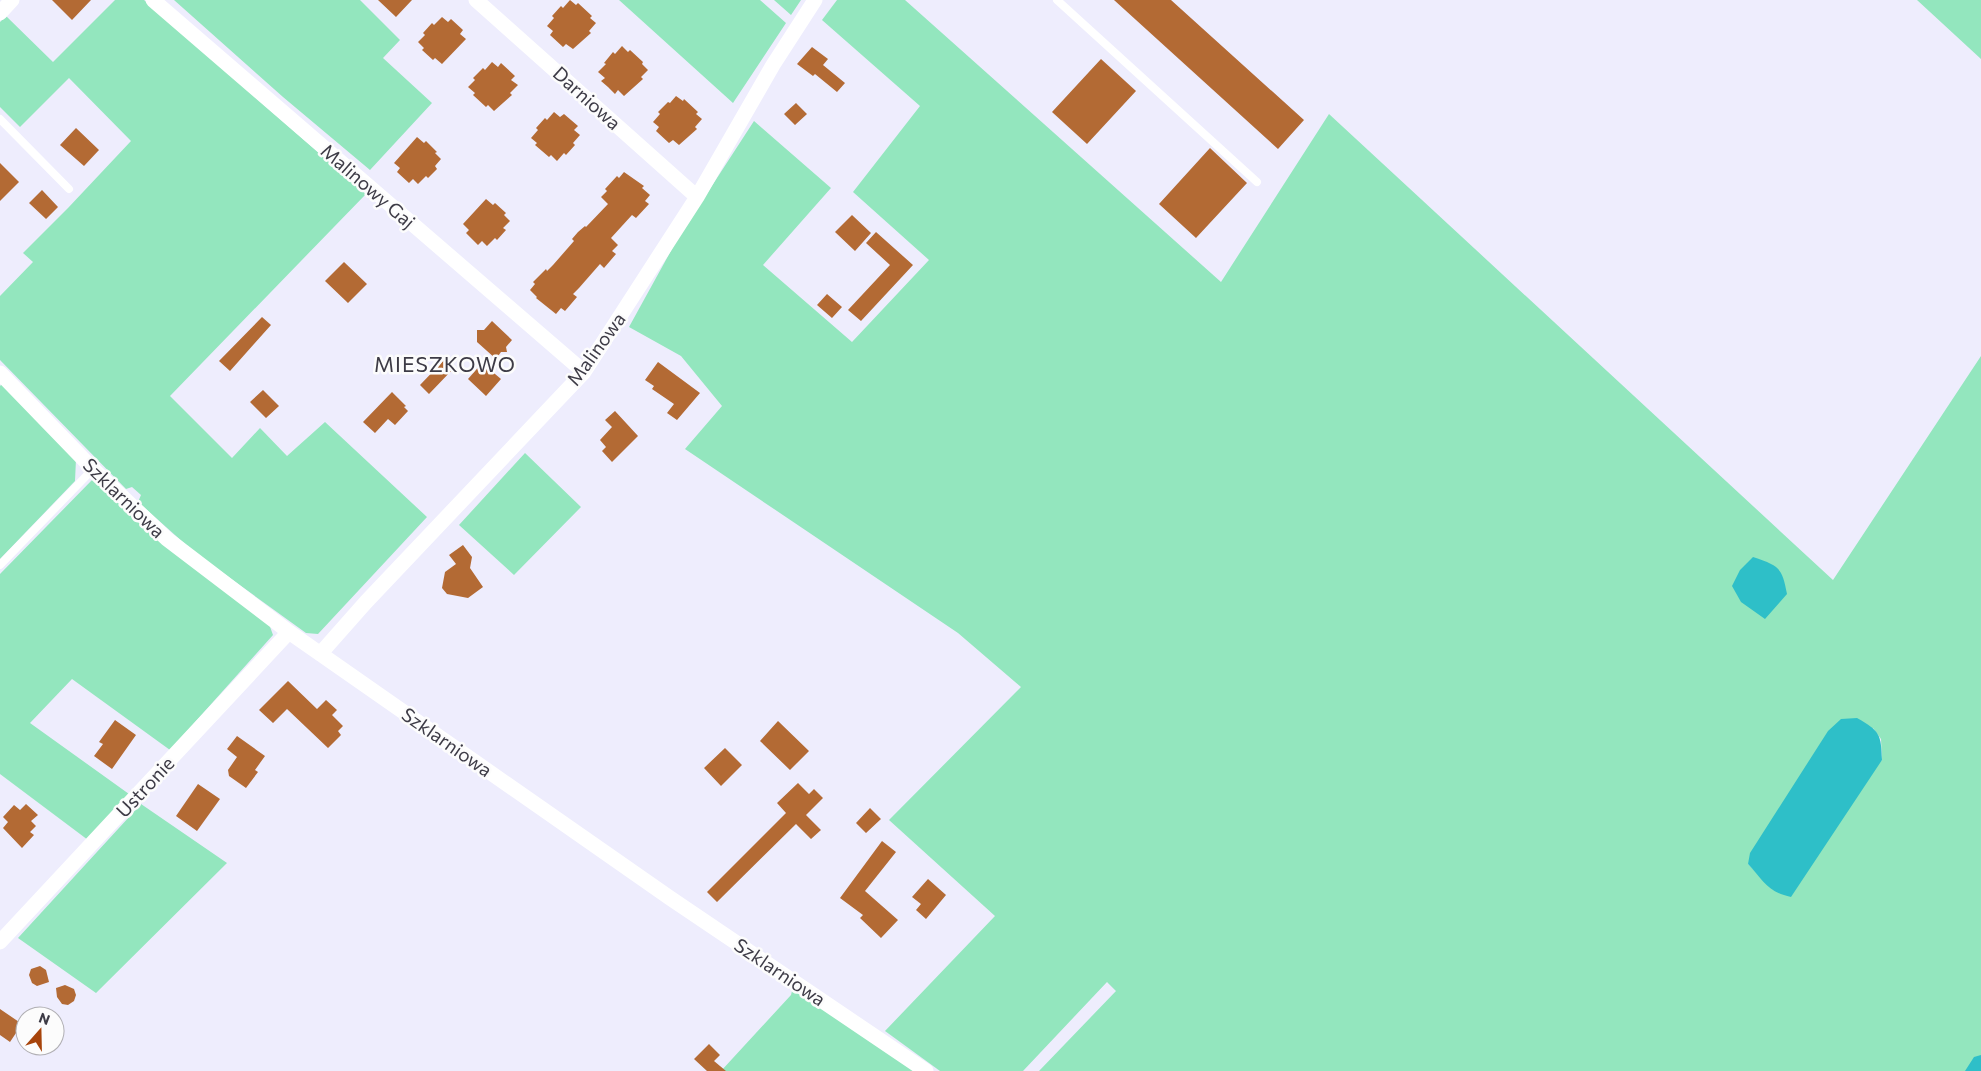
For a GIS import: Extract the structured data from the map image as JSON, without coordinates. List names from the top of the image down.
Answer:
{
  "streets": {
    "street": [
      "Darniowa",
      "Malinowy Gaj",
      "Malinowa",
      "Szklarniowa",
      "Ustronie"
    ]
  },
  "crossings": [
    ["Darniowa", "Malinowa"],
    ["Malinowy Gaj", "Malinowa"],
    ["Malinowa", "Szklarniowa"],
    ["Szklarniowa", "Ustronie"]
  ],
  "districts": ["MIESZKOWO"],
  "north": "top"
}
